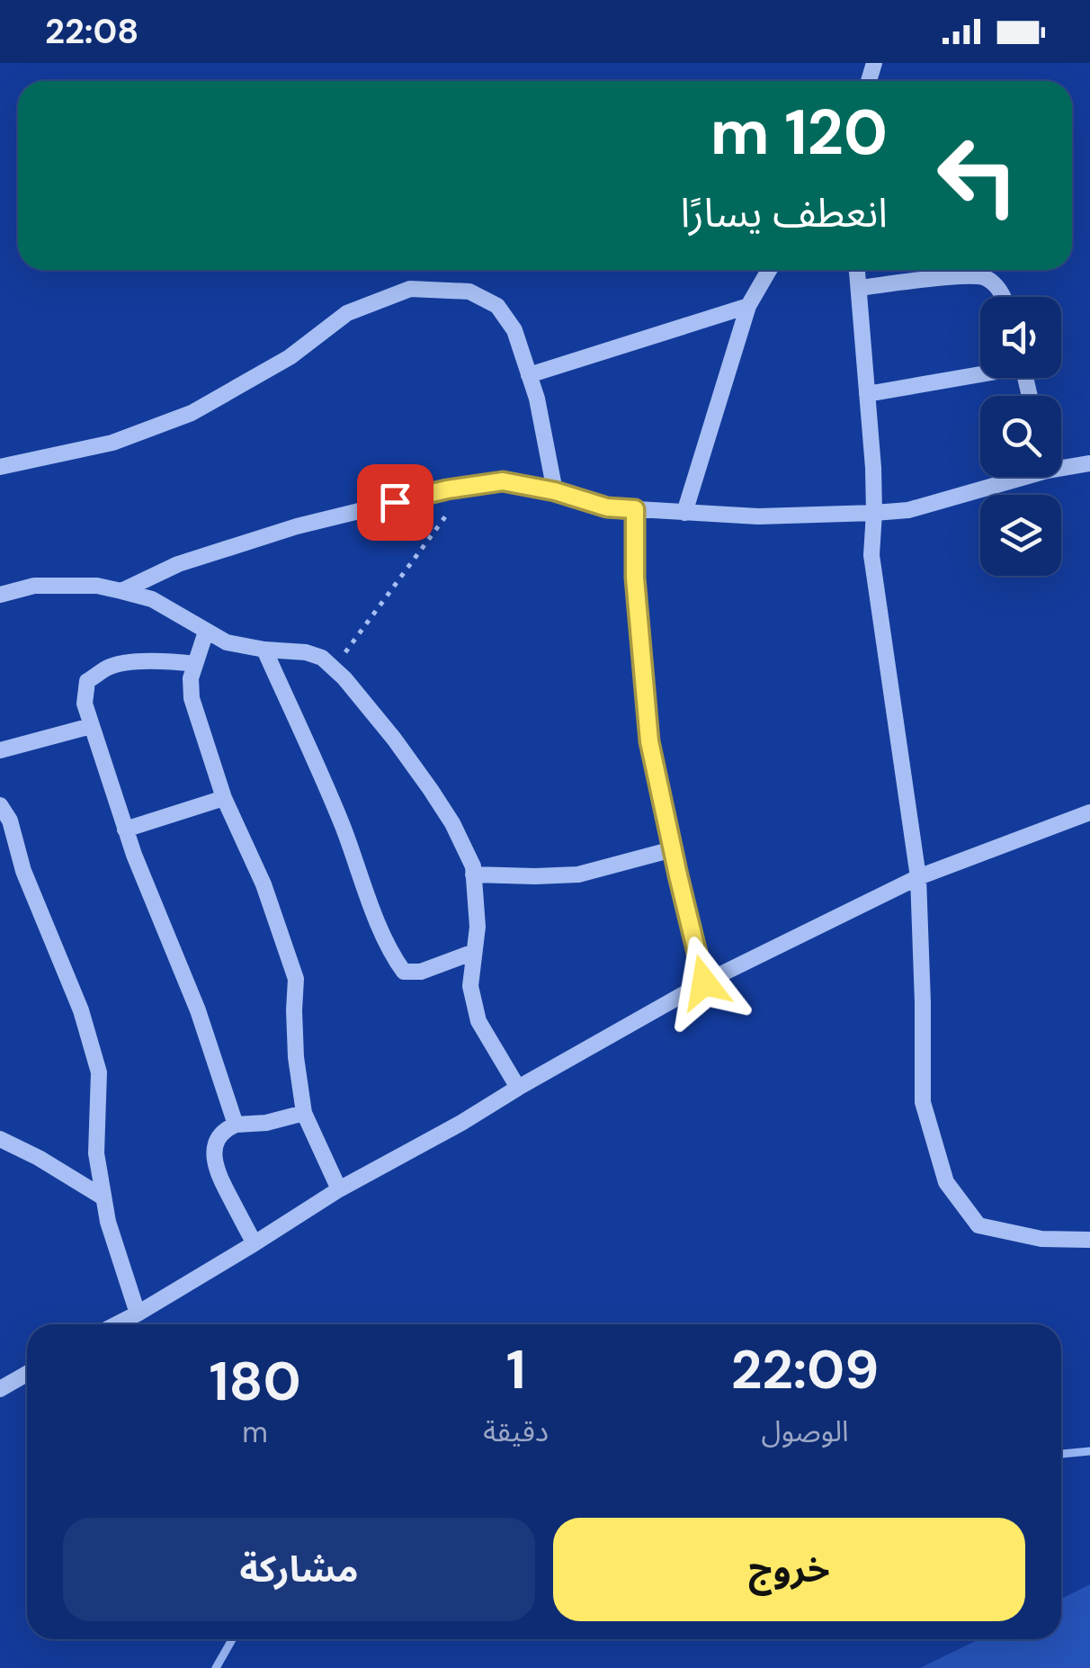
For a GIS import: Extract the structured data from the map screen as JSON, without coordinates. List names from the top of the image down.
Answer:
{
  "page": {
    "status": "22:08",
    "turn": ["120 m", "انعطف يسارًا"],
    "eta": [
      "22:09",
      "الوصول",
      "1",
      "دقيقة",
      "180",
      "m"
    ],
    "buttons": ["خروج", "مشاركة"]
  }
}
